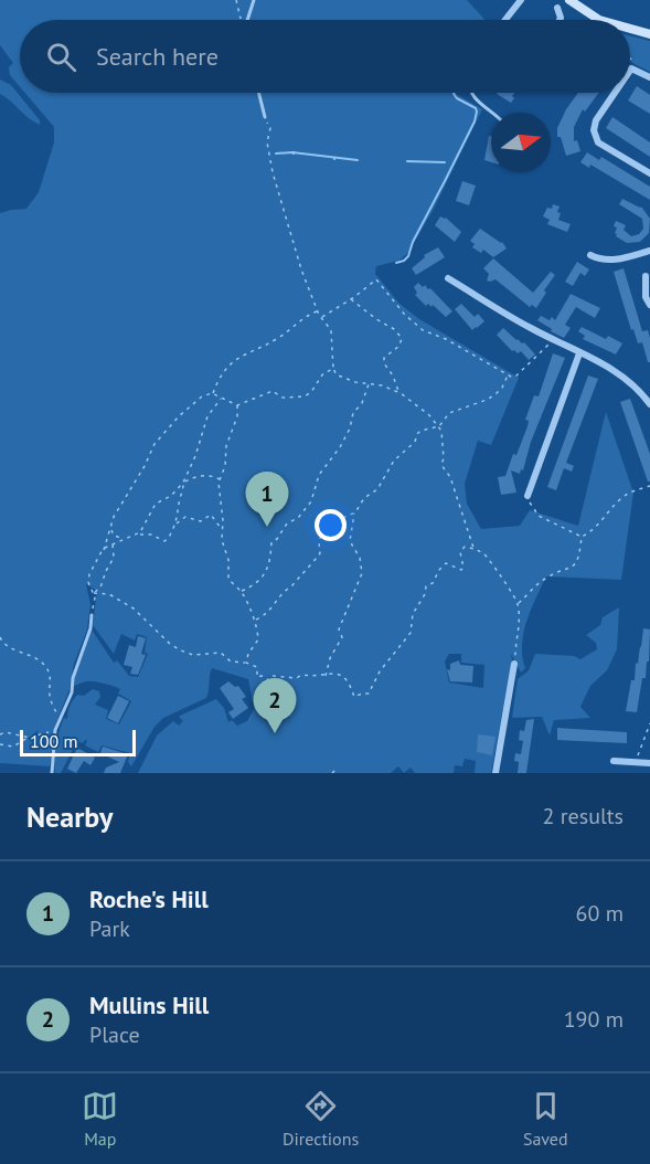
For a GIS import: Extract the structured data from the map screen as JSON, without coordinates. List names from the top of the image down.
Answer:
{
  "scale_bar": "100 m",
  "north": "right",
  "page": {
    "search": "Search here",
    "pins": ["1", "2"],
    "scale": "100 m",
    "heading": ["Nearby", "2 results"],
    "list": [
      {
        "mark": "1",
        "name": "Roche's Hill",
        "note": "Park",
        "value": "60 m"
      },
      {
        "mark": "2",
        "name": "Mullins Hill",
        "note": "Place",
        "value": "190 m"
      }
    ],
    "nav": ["Map", "Directions", "Saved"]
  }
}
